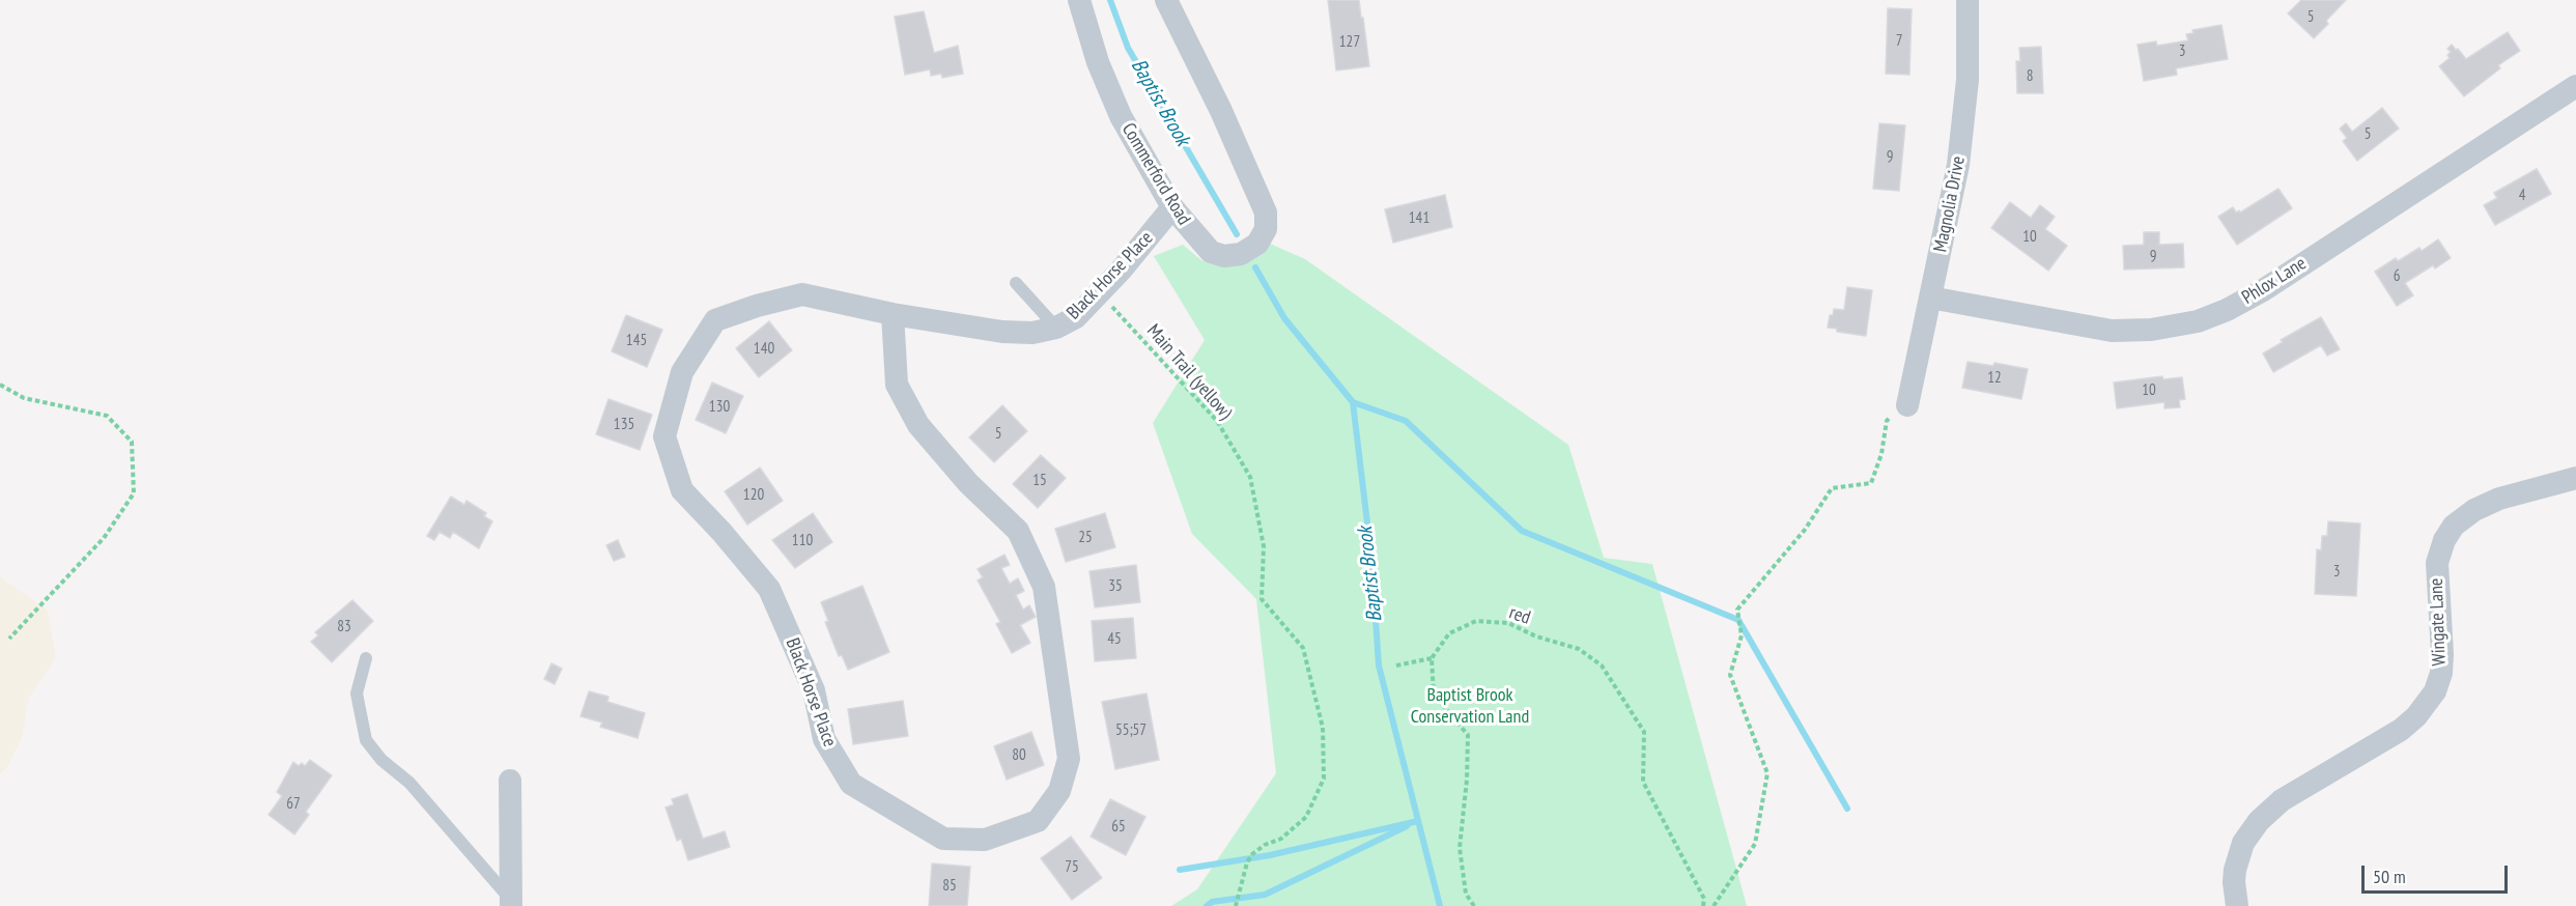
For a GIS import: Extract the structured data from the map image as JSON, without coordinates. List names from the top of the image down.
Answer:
{
  "streets": {
    "street": [
      "Commerford Road",
      "Magnolia Drive",
      "Black Horse Place",
      "Phlox Lane",
      "Wingate Lane"
    ],
    "path": ["Main Trail (yellow)", "red"]
  },
  "crossings": [
    ["Commerford Road", "Black Horse Place"],
    ["Magnolia Drive", "Phlox Lane"],
    ["Black Horse Place", "Main Trail (yellow)"]
  ],
  "water": ["Baptist Brook"],
  "parks": ["Baptist Brook Conservation Land"],
  "house_numbers": [
    "5",
    "7",
    "127",
    "3",
    "8",
    "5",
    "9",
    "4",
    "141",
    "10",
    "9",
    "6",
    "145",
    "140",
    "12",
    "10",
    "130",
    "135",
    "5",
    "15",
    "120",
    "25",
    "110",
    "3",
    "35",
    "83",
    "45",
    "55;57",
    "80",
    "67",
    "65",
    "75",
    "85"
  ],
  "scale_bar": "50 m"
}
